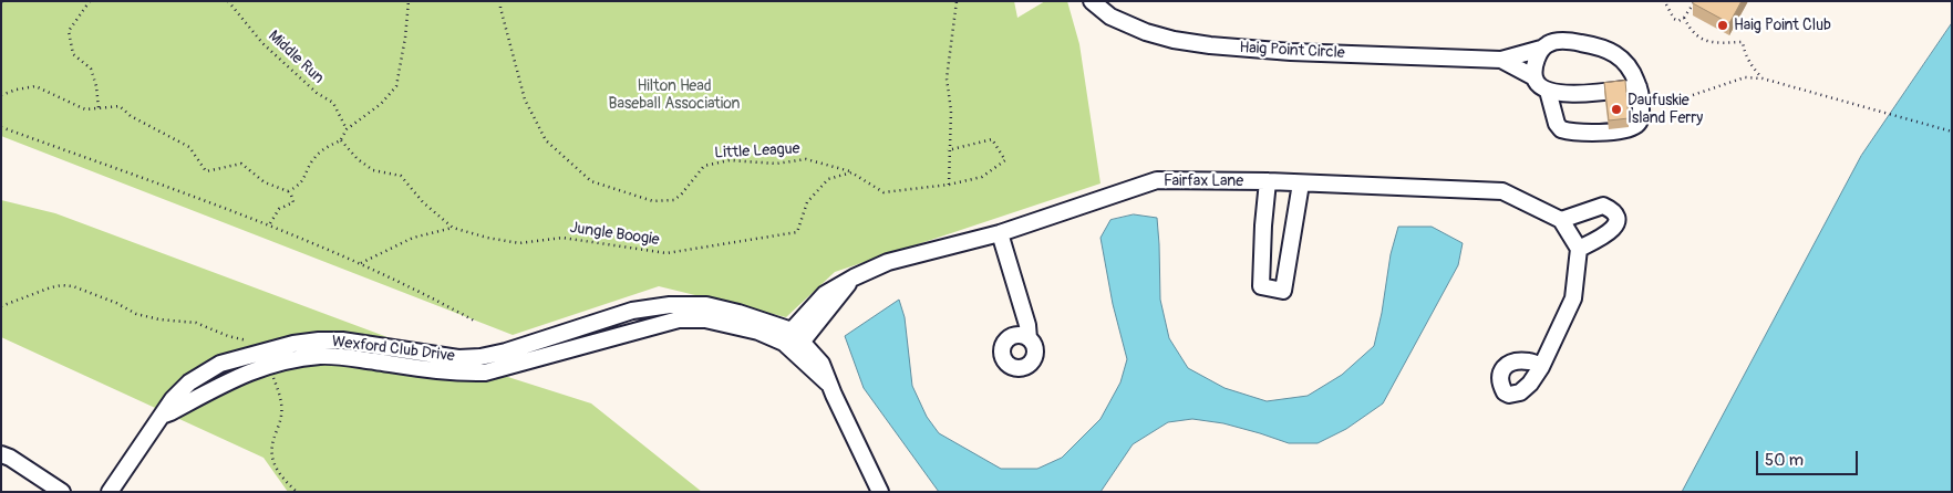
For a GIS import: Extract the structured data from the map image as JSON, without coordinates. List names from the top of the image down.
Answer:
{
  "streets": {
    "street": ["Haig Point Circle", "Fairfax Lane", "Wexford Club Drive"],
    "path": ["Middle Run", "Little League", "Jungle Boogie"]
  },
  "crossings": [
    ["Little League", "Jungle Boogie"],
    ["Fairfax Lane", "Wexford Club Drive"]
  ],
  "parks": ["Hilton Head Baseball Association"],
  "places": ["Haig Point Club", "Daufuskie Island Ferry"],
  "scale_bar": "50 m"
}
